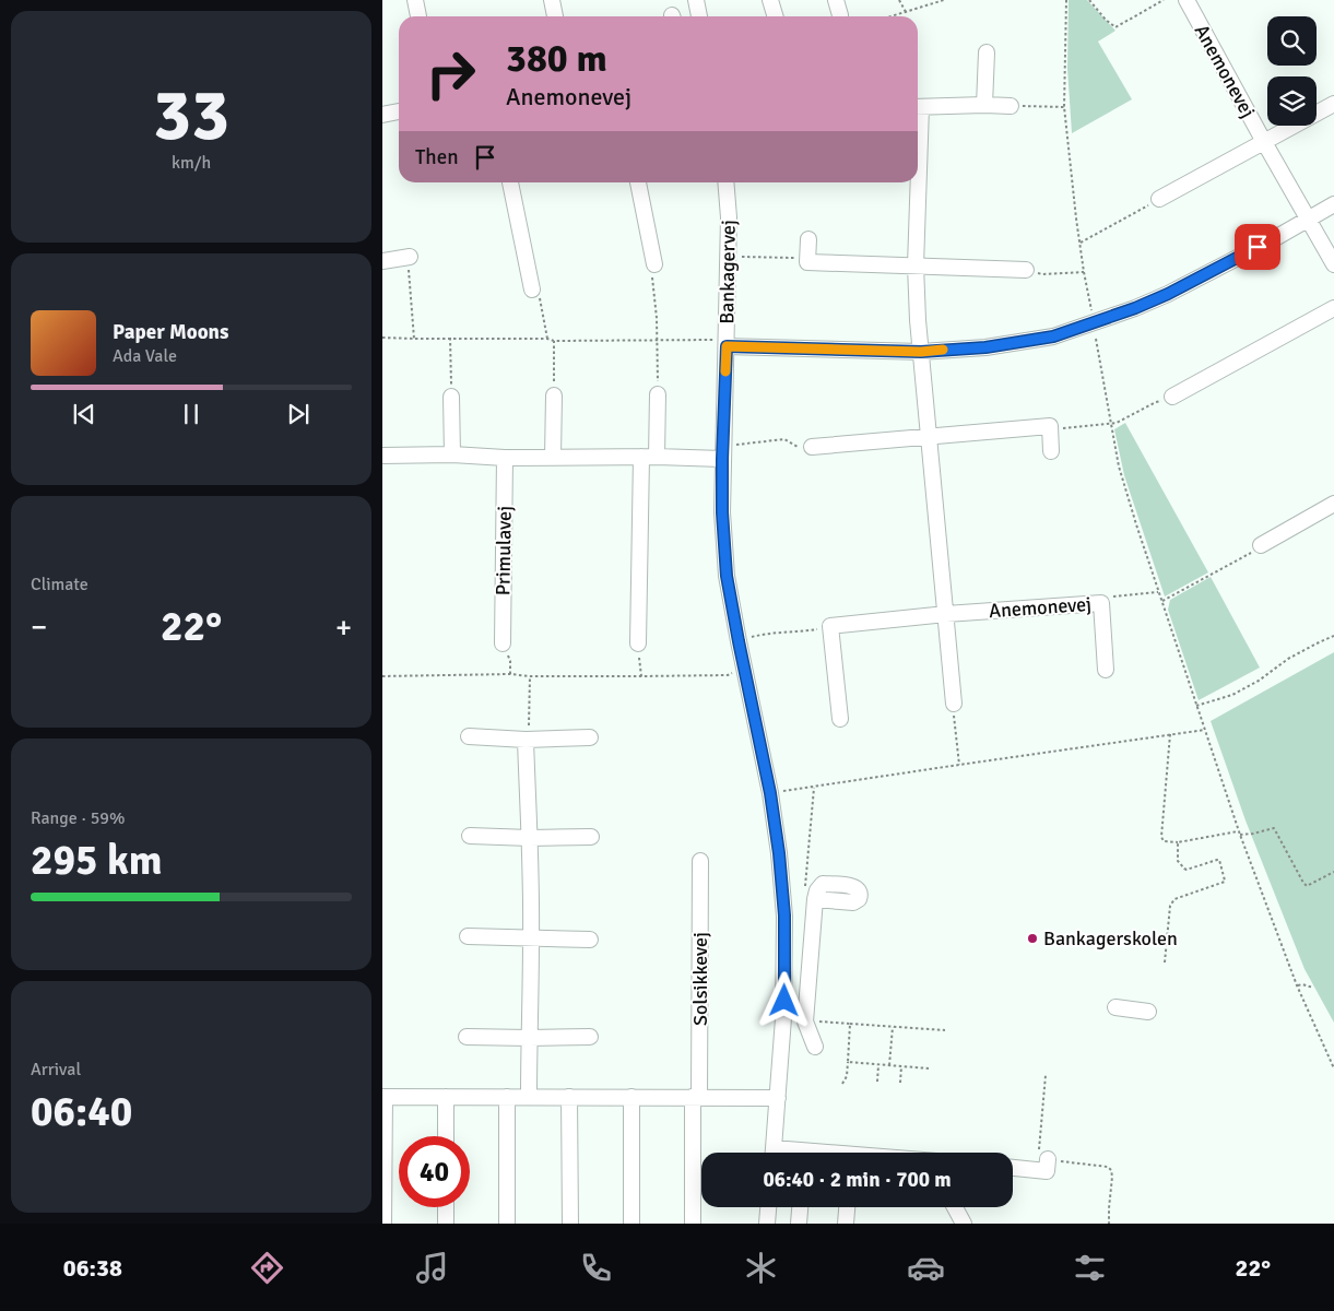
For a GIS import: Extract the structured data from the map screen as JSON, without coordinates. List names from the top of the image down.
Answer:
{
  "streets": {
    "street": [
      "Anemonevej",
      "Bankagervej",
      "Primulavej",
      "Solsikkevej"
    ]
  },
  "places": ["Bankagerskolen"],
  "page": {
    "tile": [
      ["33", "km/h"],
      "Climate",
      ["Range · 59%", "295 km"],
      ["Arrival", "06:40"]
    ],
    "turn": ["380 m", "Anemonevej"],
    "then": "Then",
    "song": ["Paper Moons", "Ada Vale"],
    "heat": ["−", "22°", "+"],
    "limit": "40",
    "trip": "06:40 · 2 min · 700 m",
    "tabs": ["06:38", "22°"]
  }
}
